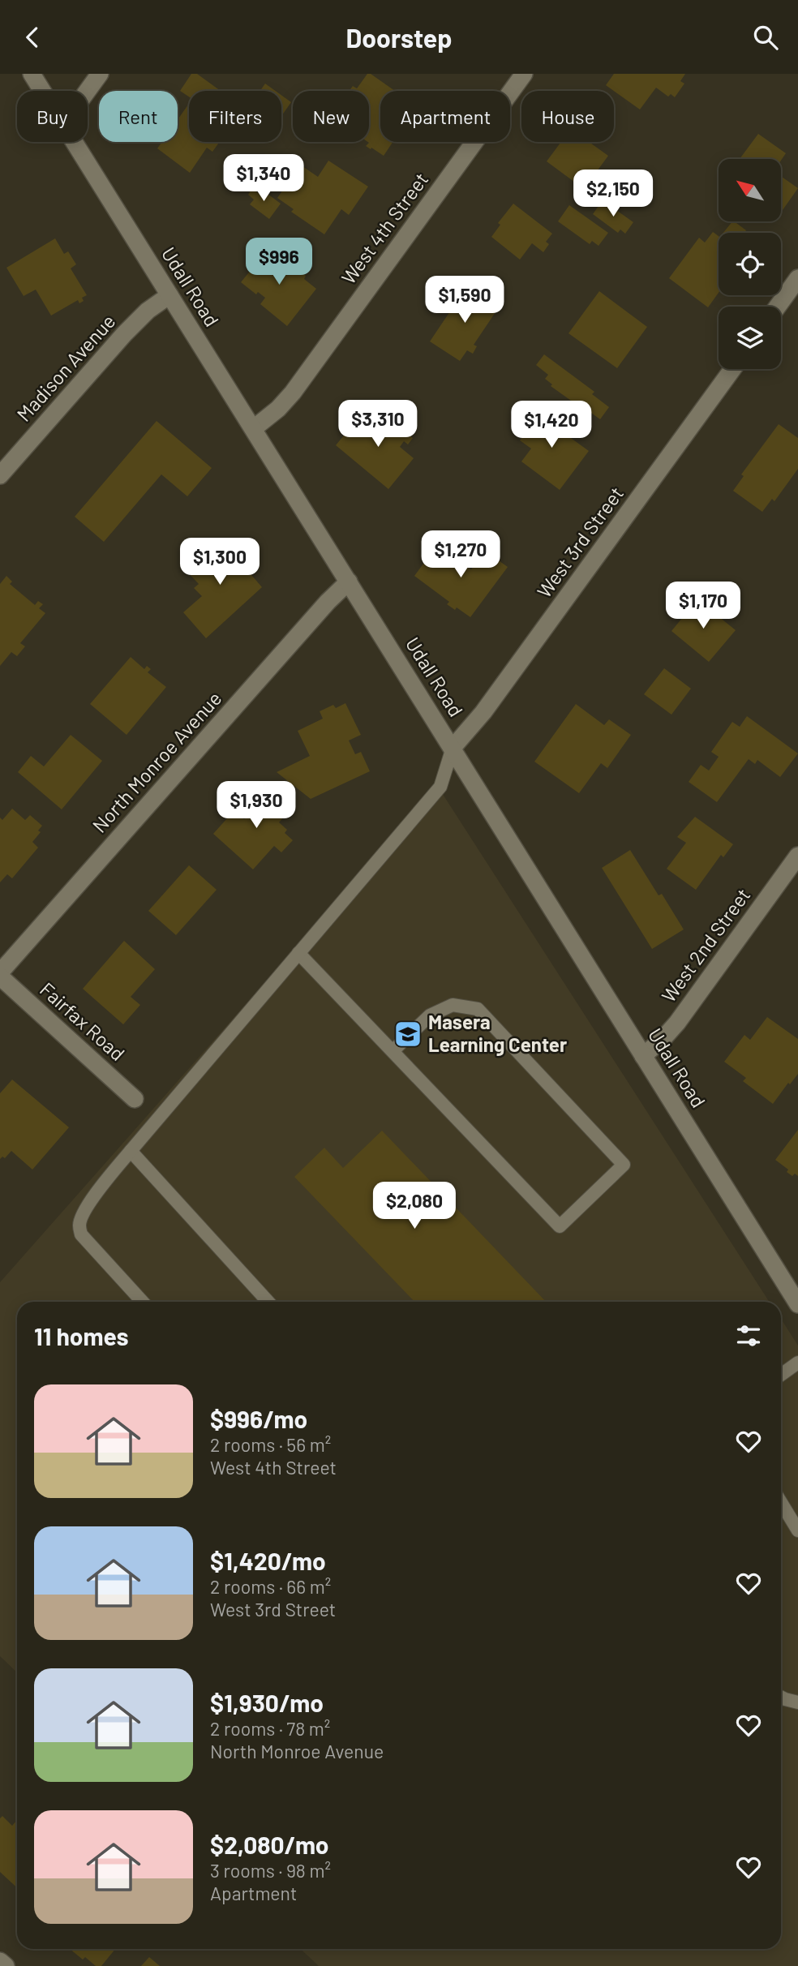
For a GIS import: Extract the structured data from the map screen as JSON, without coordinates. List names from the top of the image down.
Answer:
{
  "streets": {
    "street": [
      "West 4th Street",
      "Udall Road",
      "Madison Avenue",
      "West 3rd Street",
      "North Monroe Avenue",
      "West 2nd Street",
      "Fairfax Road"
    ]
  },
  "crossings": [
    ["West 4th Street", "Udall Road"],
    ["Udall Road", "Madison Avenue"],
    ["Udall Road", "West 3rd Street"],
    ["Udall Road", "North Monroe Avenue"],
    ["Udall Road", "West 2nd Street"]
  ],
  "places": {
    "school or university": ["Masera Learning Center"]
  },
  "north": "top left",
  "page": {
    "header": "Doorstep",
    "chip": [
      "Buy",
      "Rent",
      "Filters",
      "New",
      "Apartment",
      "House"
    ],
    "price": [
      "$1,340",
      "$2,150",
      "$996",
      "$1,590",
      "$3,310",
      "$1,420",
      "$1,270",
      "$1,300",
      "$1,170",
      "$1,930",
      "$2,080"
    ],
    "heading": "11 homes",
    "list": [
      {
        "name": "$996/mo",
        "note": "2 rooms · 56 m² · West 4th Street"
      },
      {
        "name": "$1,420/mo",
        "note": "2 rooms · 66 m² · West 3rd Street"
      },
      {
        "name": "$1,930/mo",
        "note": "2 rooms · 78 m² · North Monroe Avenue"
      },
      {
        "name": "$2,080/mo",
        "note": "3 rooms · 98 m² · Apartment"
      }
    ]
  }
}
